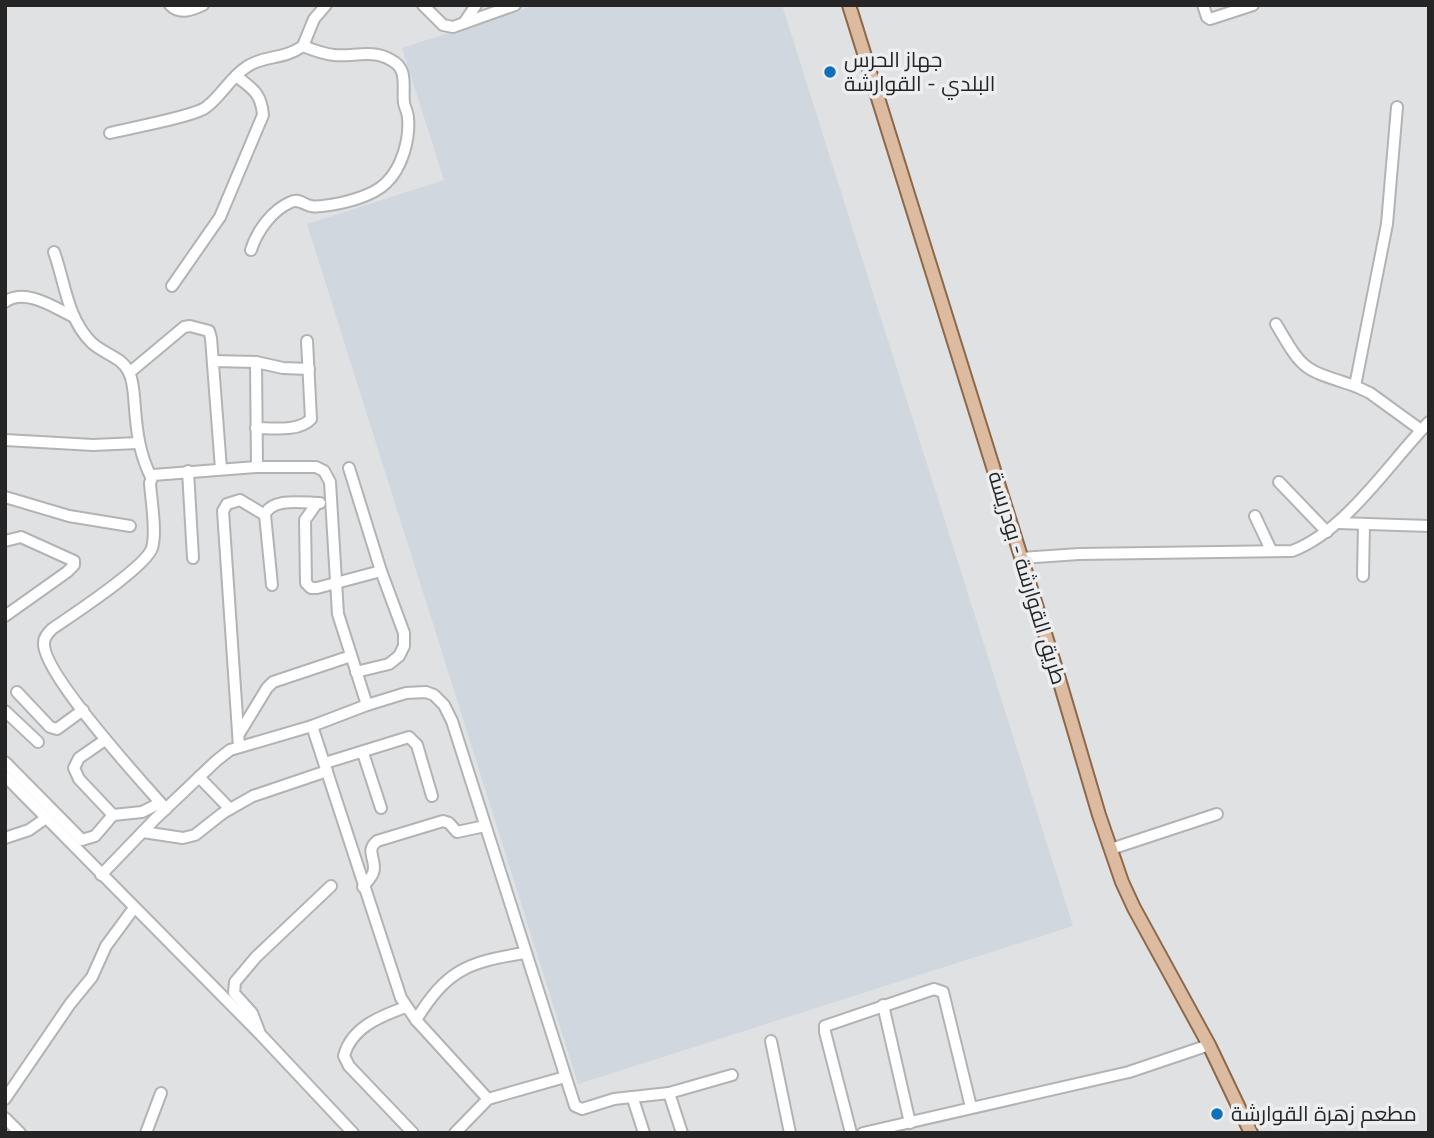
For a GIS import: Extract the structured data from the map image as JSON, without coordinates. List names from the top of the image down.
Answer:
{
  "streets": {
    "main road": ["طريق القوارشة - بودريسة"]
  },
  "places": ["جهاز الحرس البلدي - القوارشة", "مطعم زهرة القوارشة"]
}
